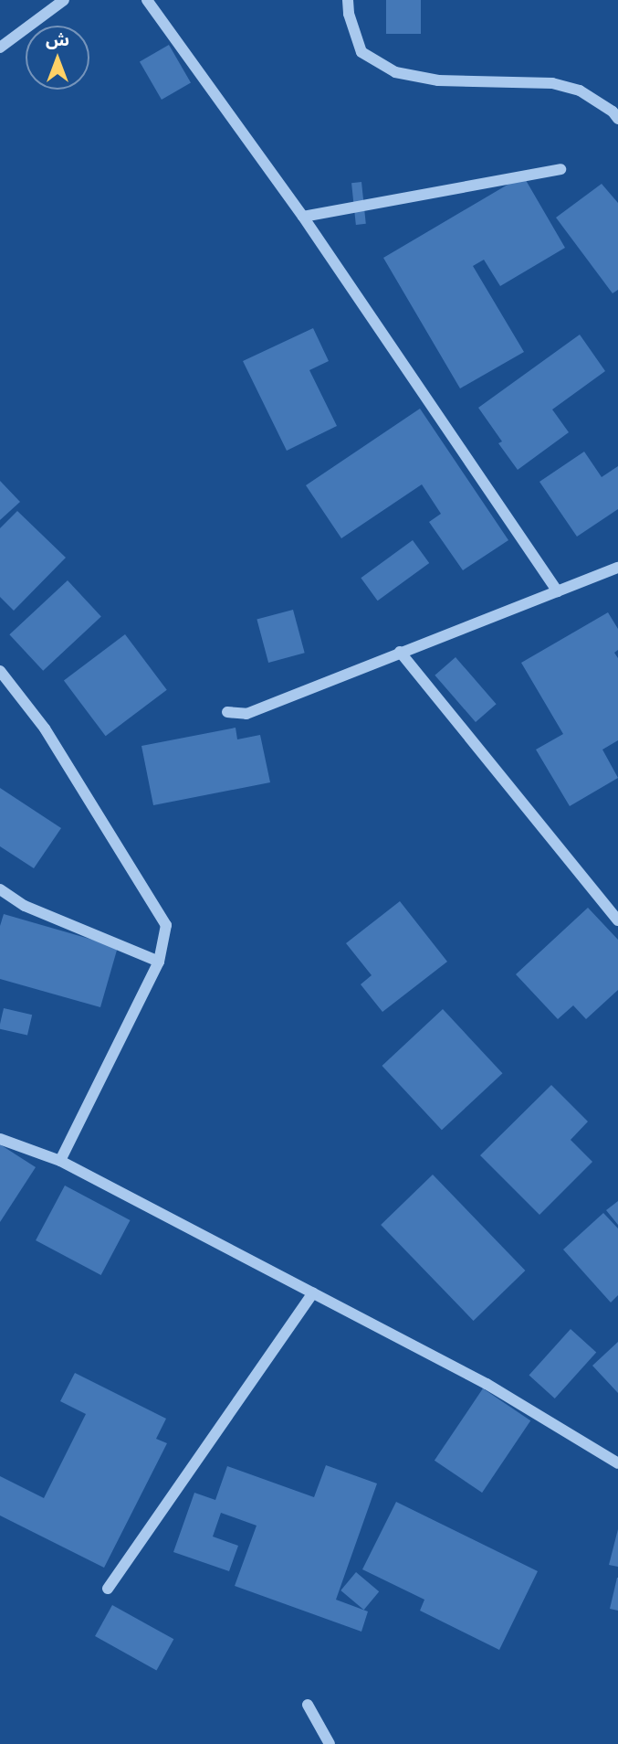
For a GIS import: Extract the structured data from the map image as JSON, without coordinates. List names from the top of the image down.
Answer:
{
  "north": "top"
}
